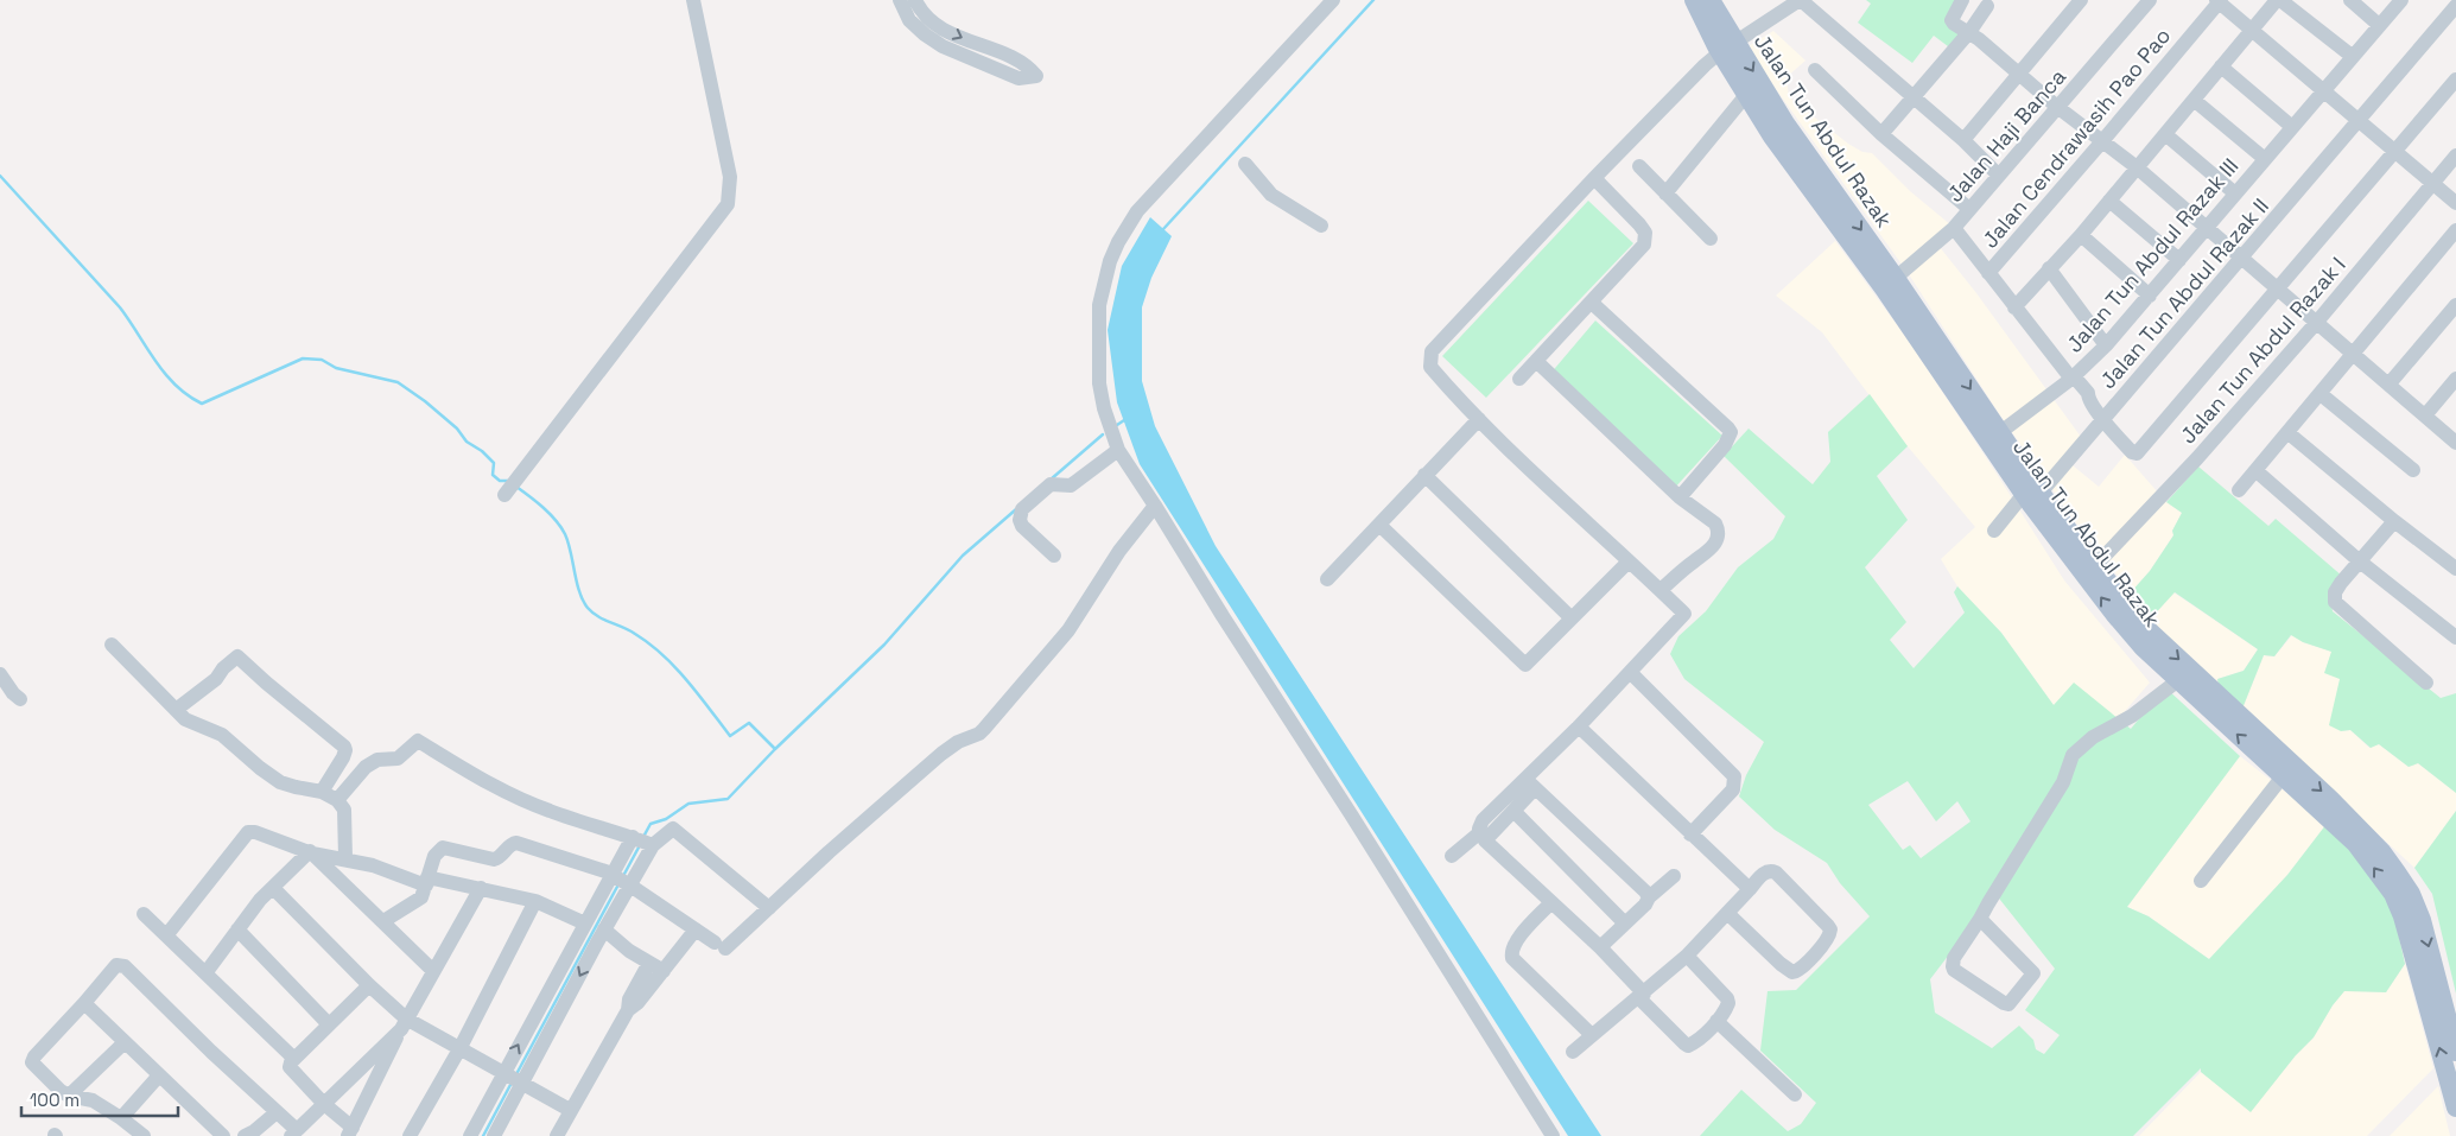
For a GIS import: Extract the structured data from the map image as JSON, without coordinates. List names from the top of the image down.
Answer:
{
  "streets": {
    "main road": ["Jalan Tun Abdul Razak"],
    "street": [
      "Jalan Haji Banca",
      "Jalan Cendrawasih Pao Pao",
      "Jalan Tun Abdul Razak III",
      "Jalan Tun Abdul Razak II",
      "Jalan Tun Abdul Razak I"
    ]
  },
  "crossings": [
    ["Jalan Tun Abdul Razak", "Jalan Haji Banca"],
    ["Jalan Tun Abdul Razak", "Jalan Tun Abdul Razak III"],
    ["Jalan Tun Abdul Razak", "Jalan Tun Abdul Razak II"],
    ["Jalan Tun Abdul Razak", "Jalan Tun Abdul Razak I"]
  ],
  "scale_bar": "100 m"
}
